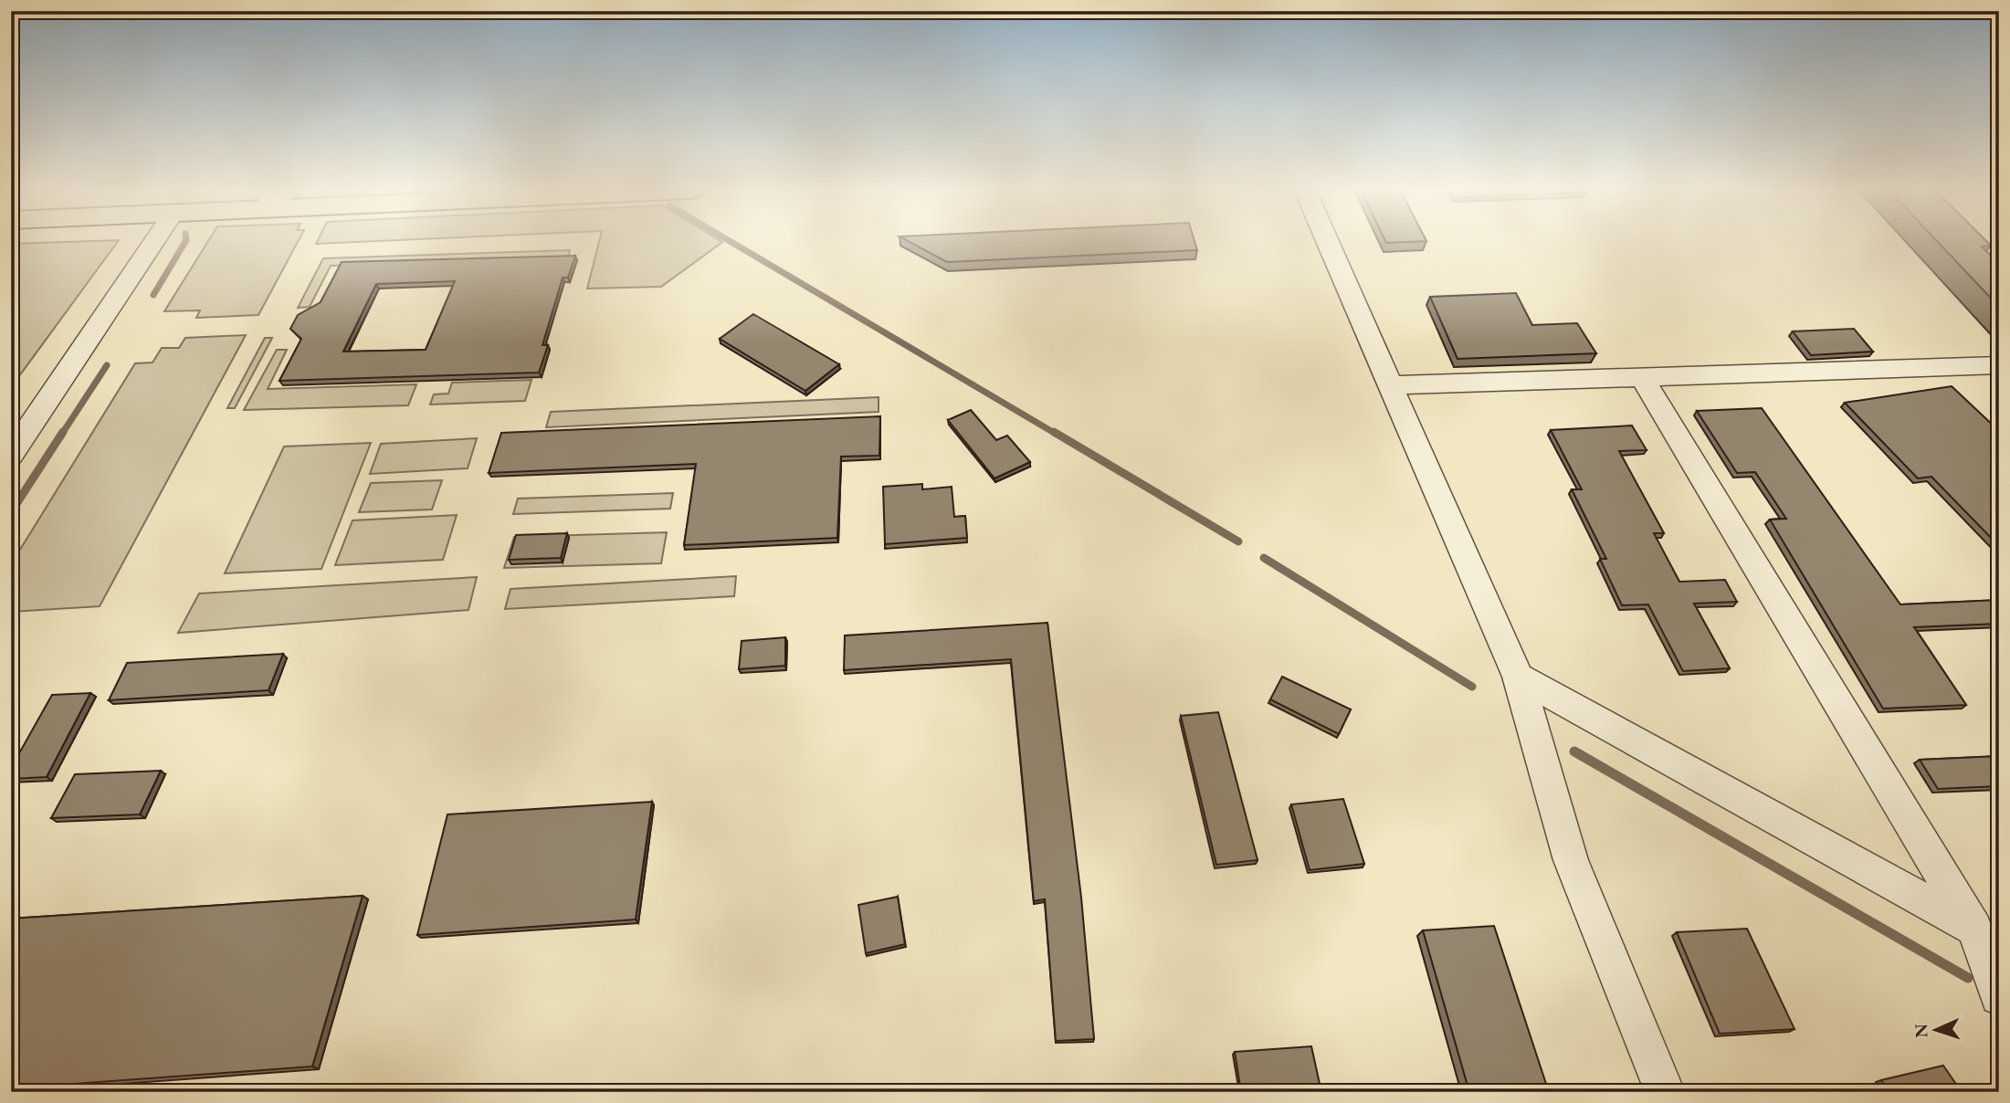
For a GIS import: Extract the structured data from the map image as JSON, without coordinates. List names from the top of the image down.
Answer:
{
  "north": "left"
}
